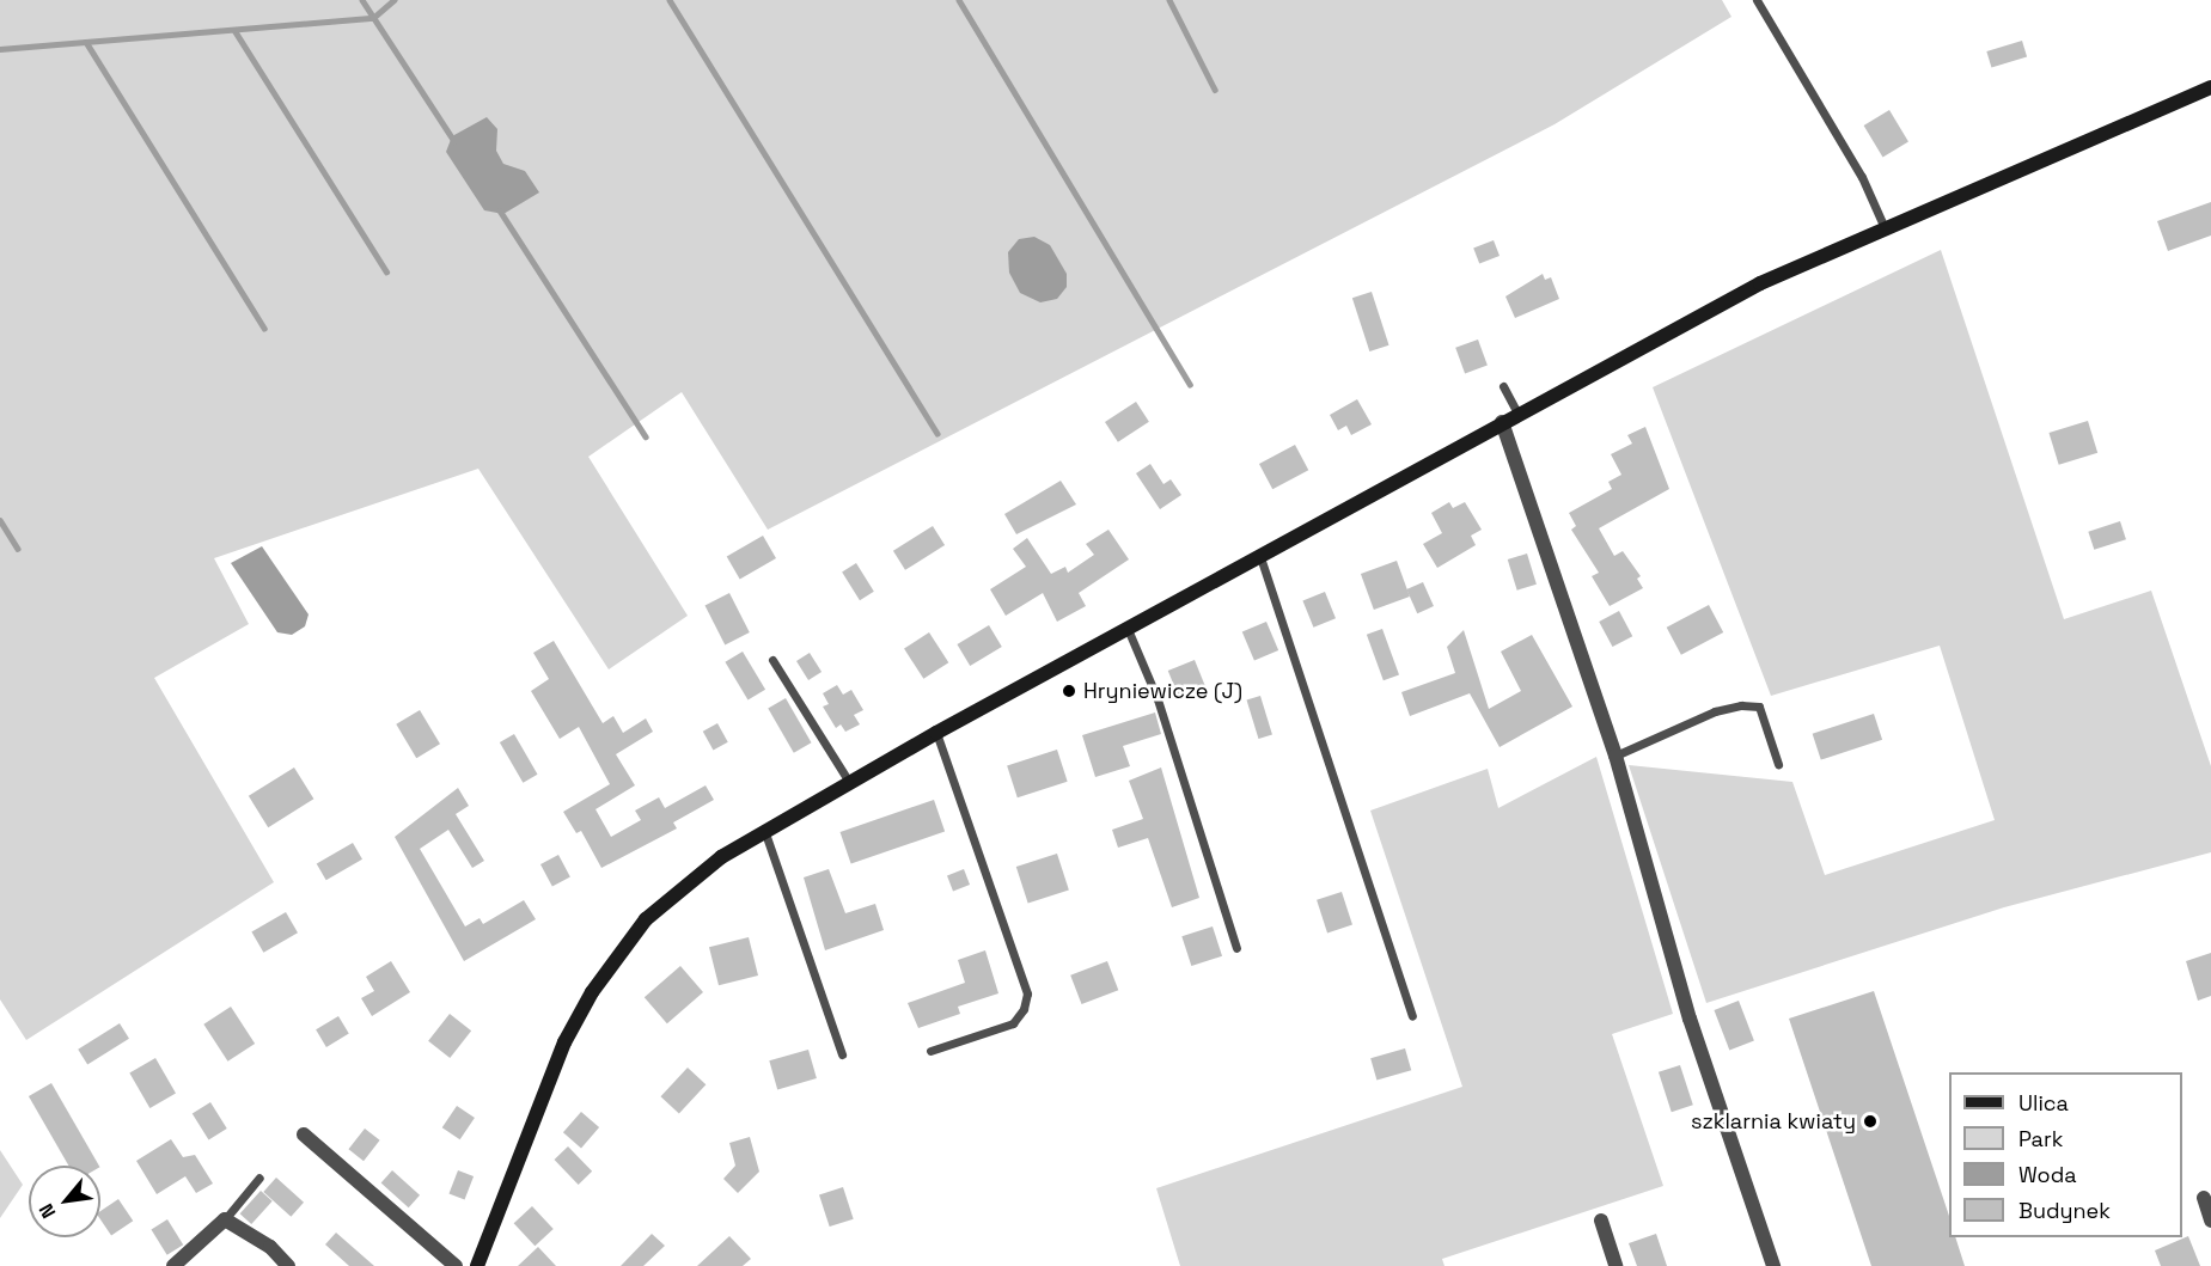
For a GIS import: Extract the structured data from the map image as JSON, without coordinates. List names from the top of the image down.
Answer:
{
  "places": ["Hryniewicze (J)", "szklarnia kwiaty"],
  "legend": [
    "Ulica",
    "Park",
    "Woda",
    "Budynek"
  ],
  "north": "bottom left"
}
